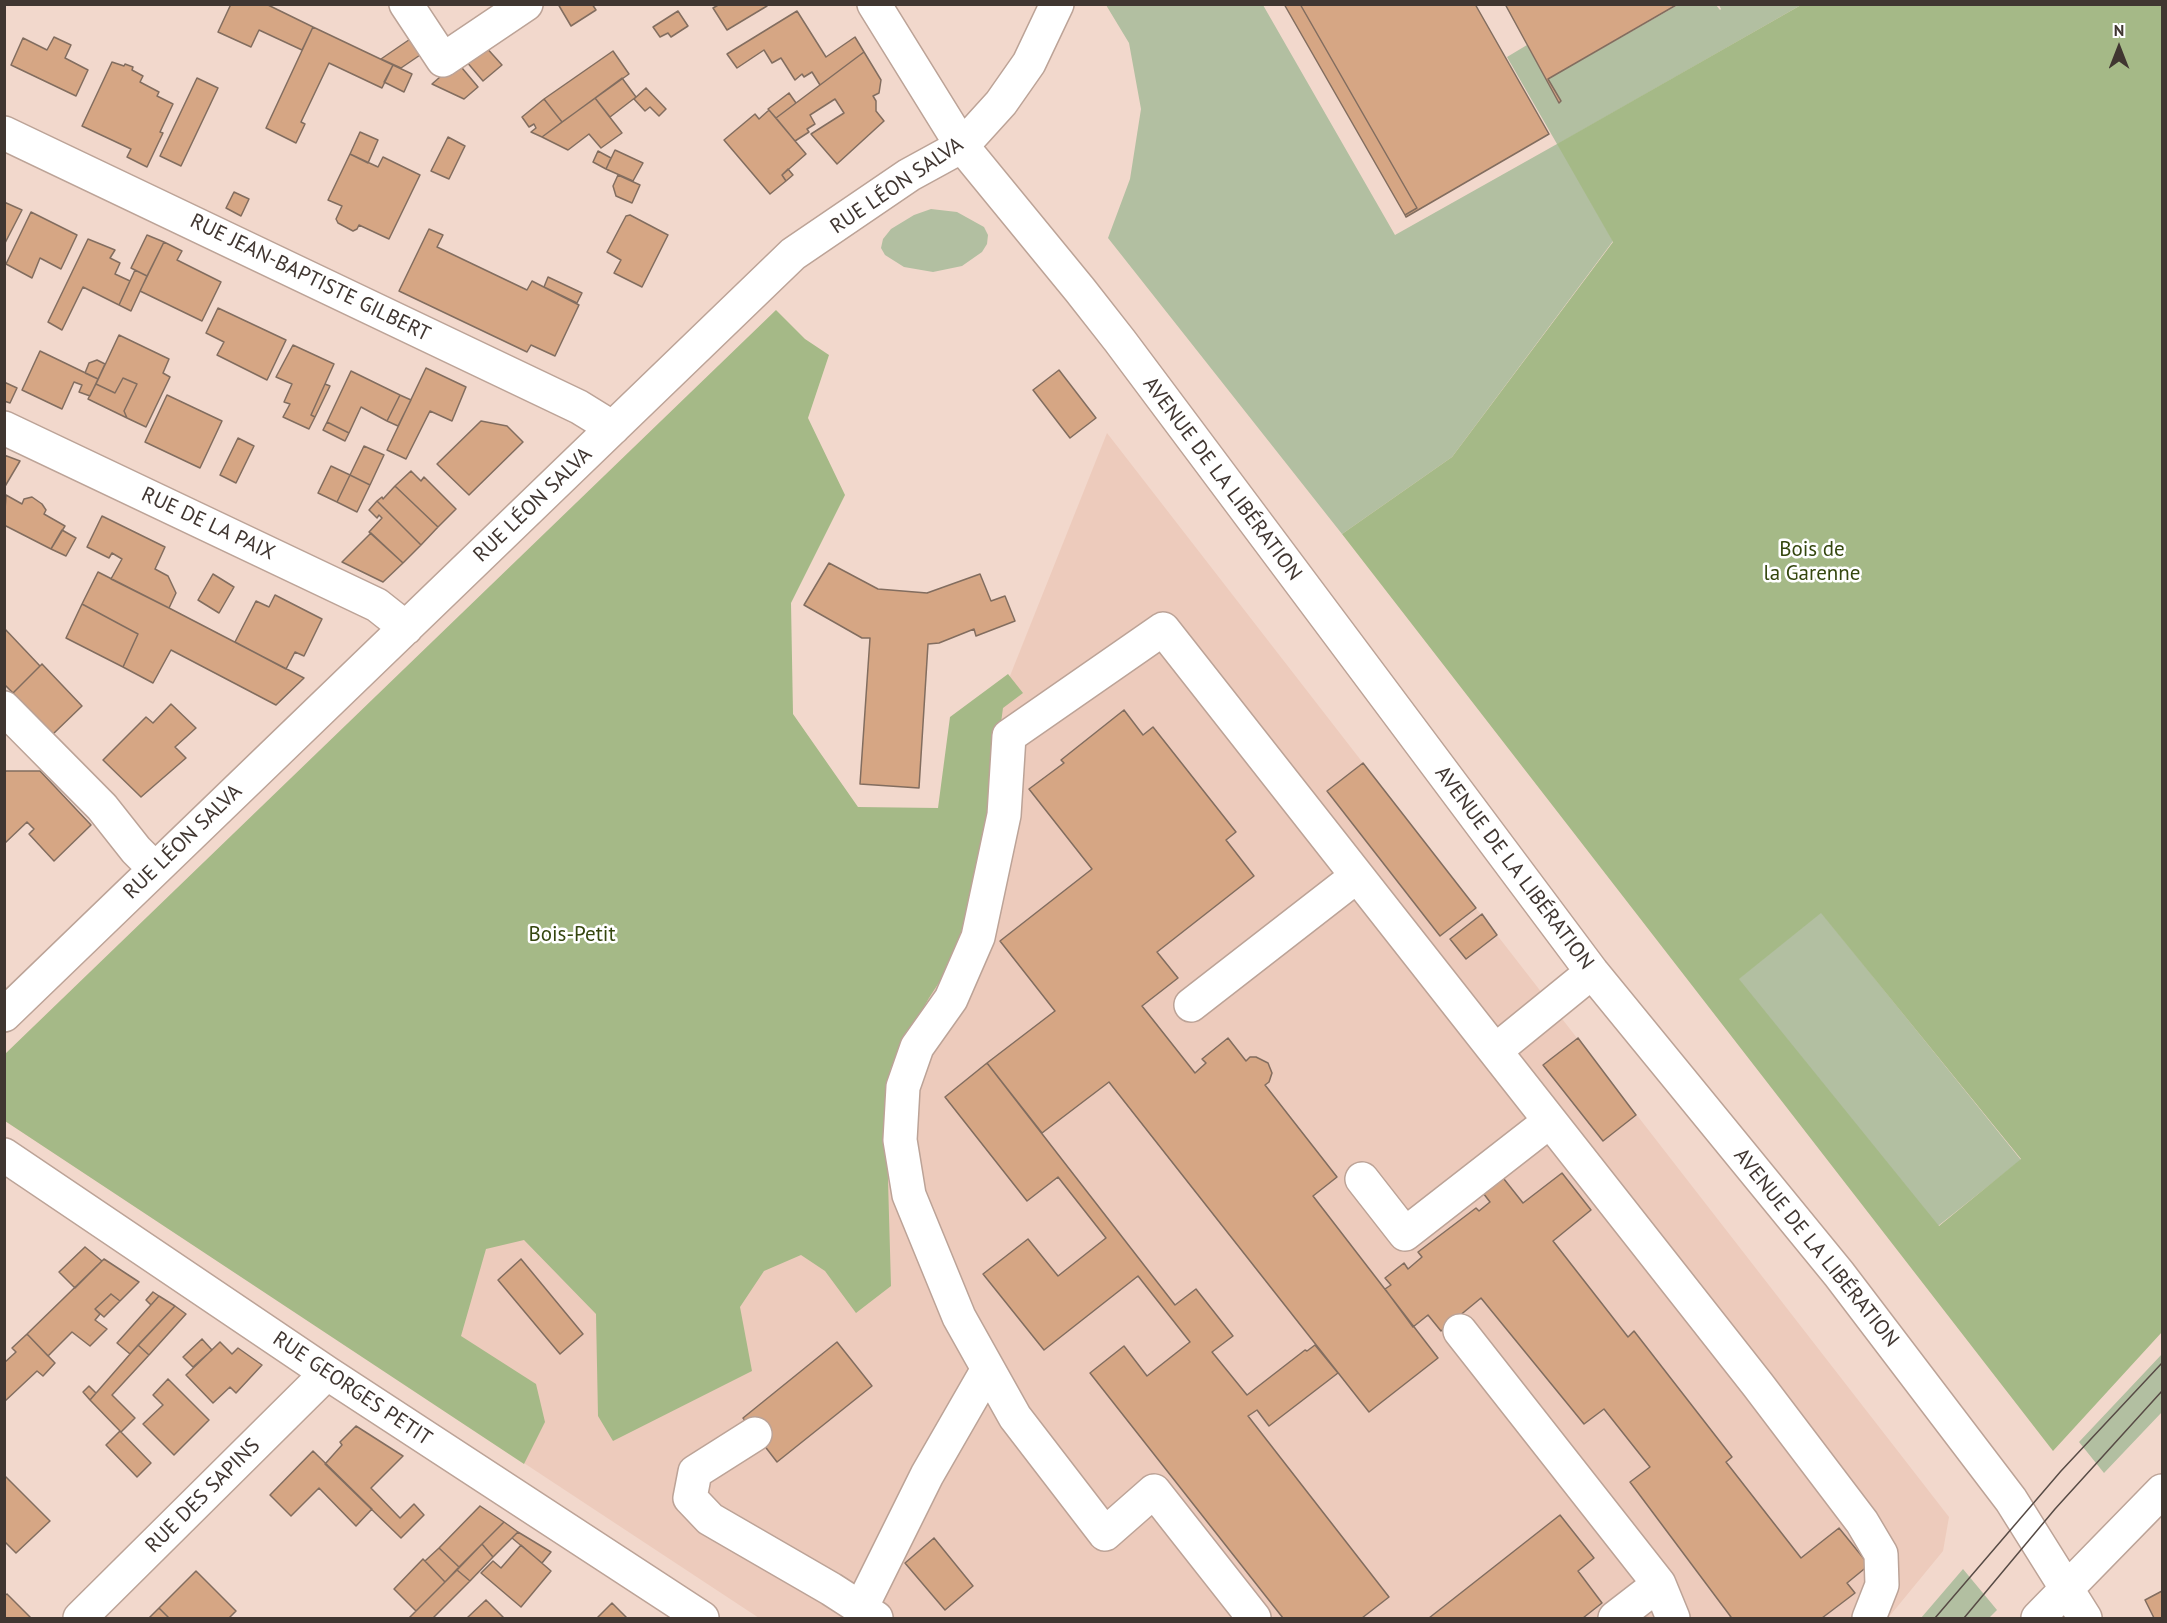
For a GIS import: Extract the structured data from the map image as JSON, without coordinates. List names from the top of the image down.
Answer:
{
  "streets": {
    "street": [
      "RUE LÉON SALVA",
      "RUE JEAN-BAPTISTE GILBERT",
      "AVENUE DE LA LIBÉRATION",
      "RUE DE LA PAIX",
      "RUE GEORGES PETIT",
      "RUE DES SAPINS"
    ]
  },
  "crossings": [
    ["RUE LÉON SALVA", "RUE JEAN-BAPTISTE GILBERT"],
    ["RUE LÉON SALVA", "AVENUE DE LA LIBÉRATION"],
    ["RUE LÉON SALVA", "RUE DE LA PAIX"],
    ["RUE GEORGES PETIT", "RUE DES SAPINS"]
  ],
  "parks": ["Bois de la Garenne", "Bois-Petit"],
  "north": "top"
}
